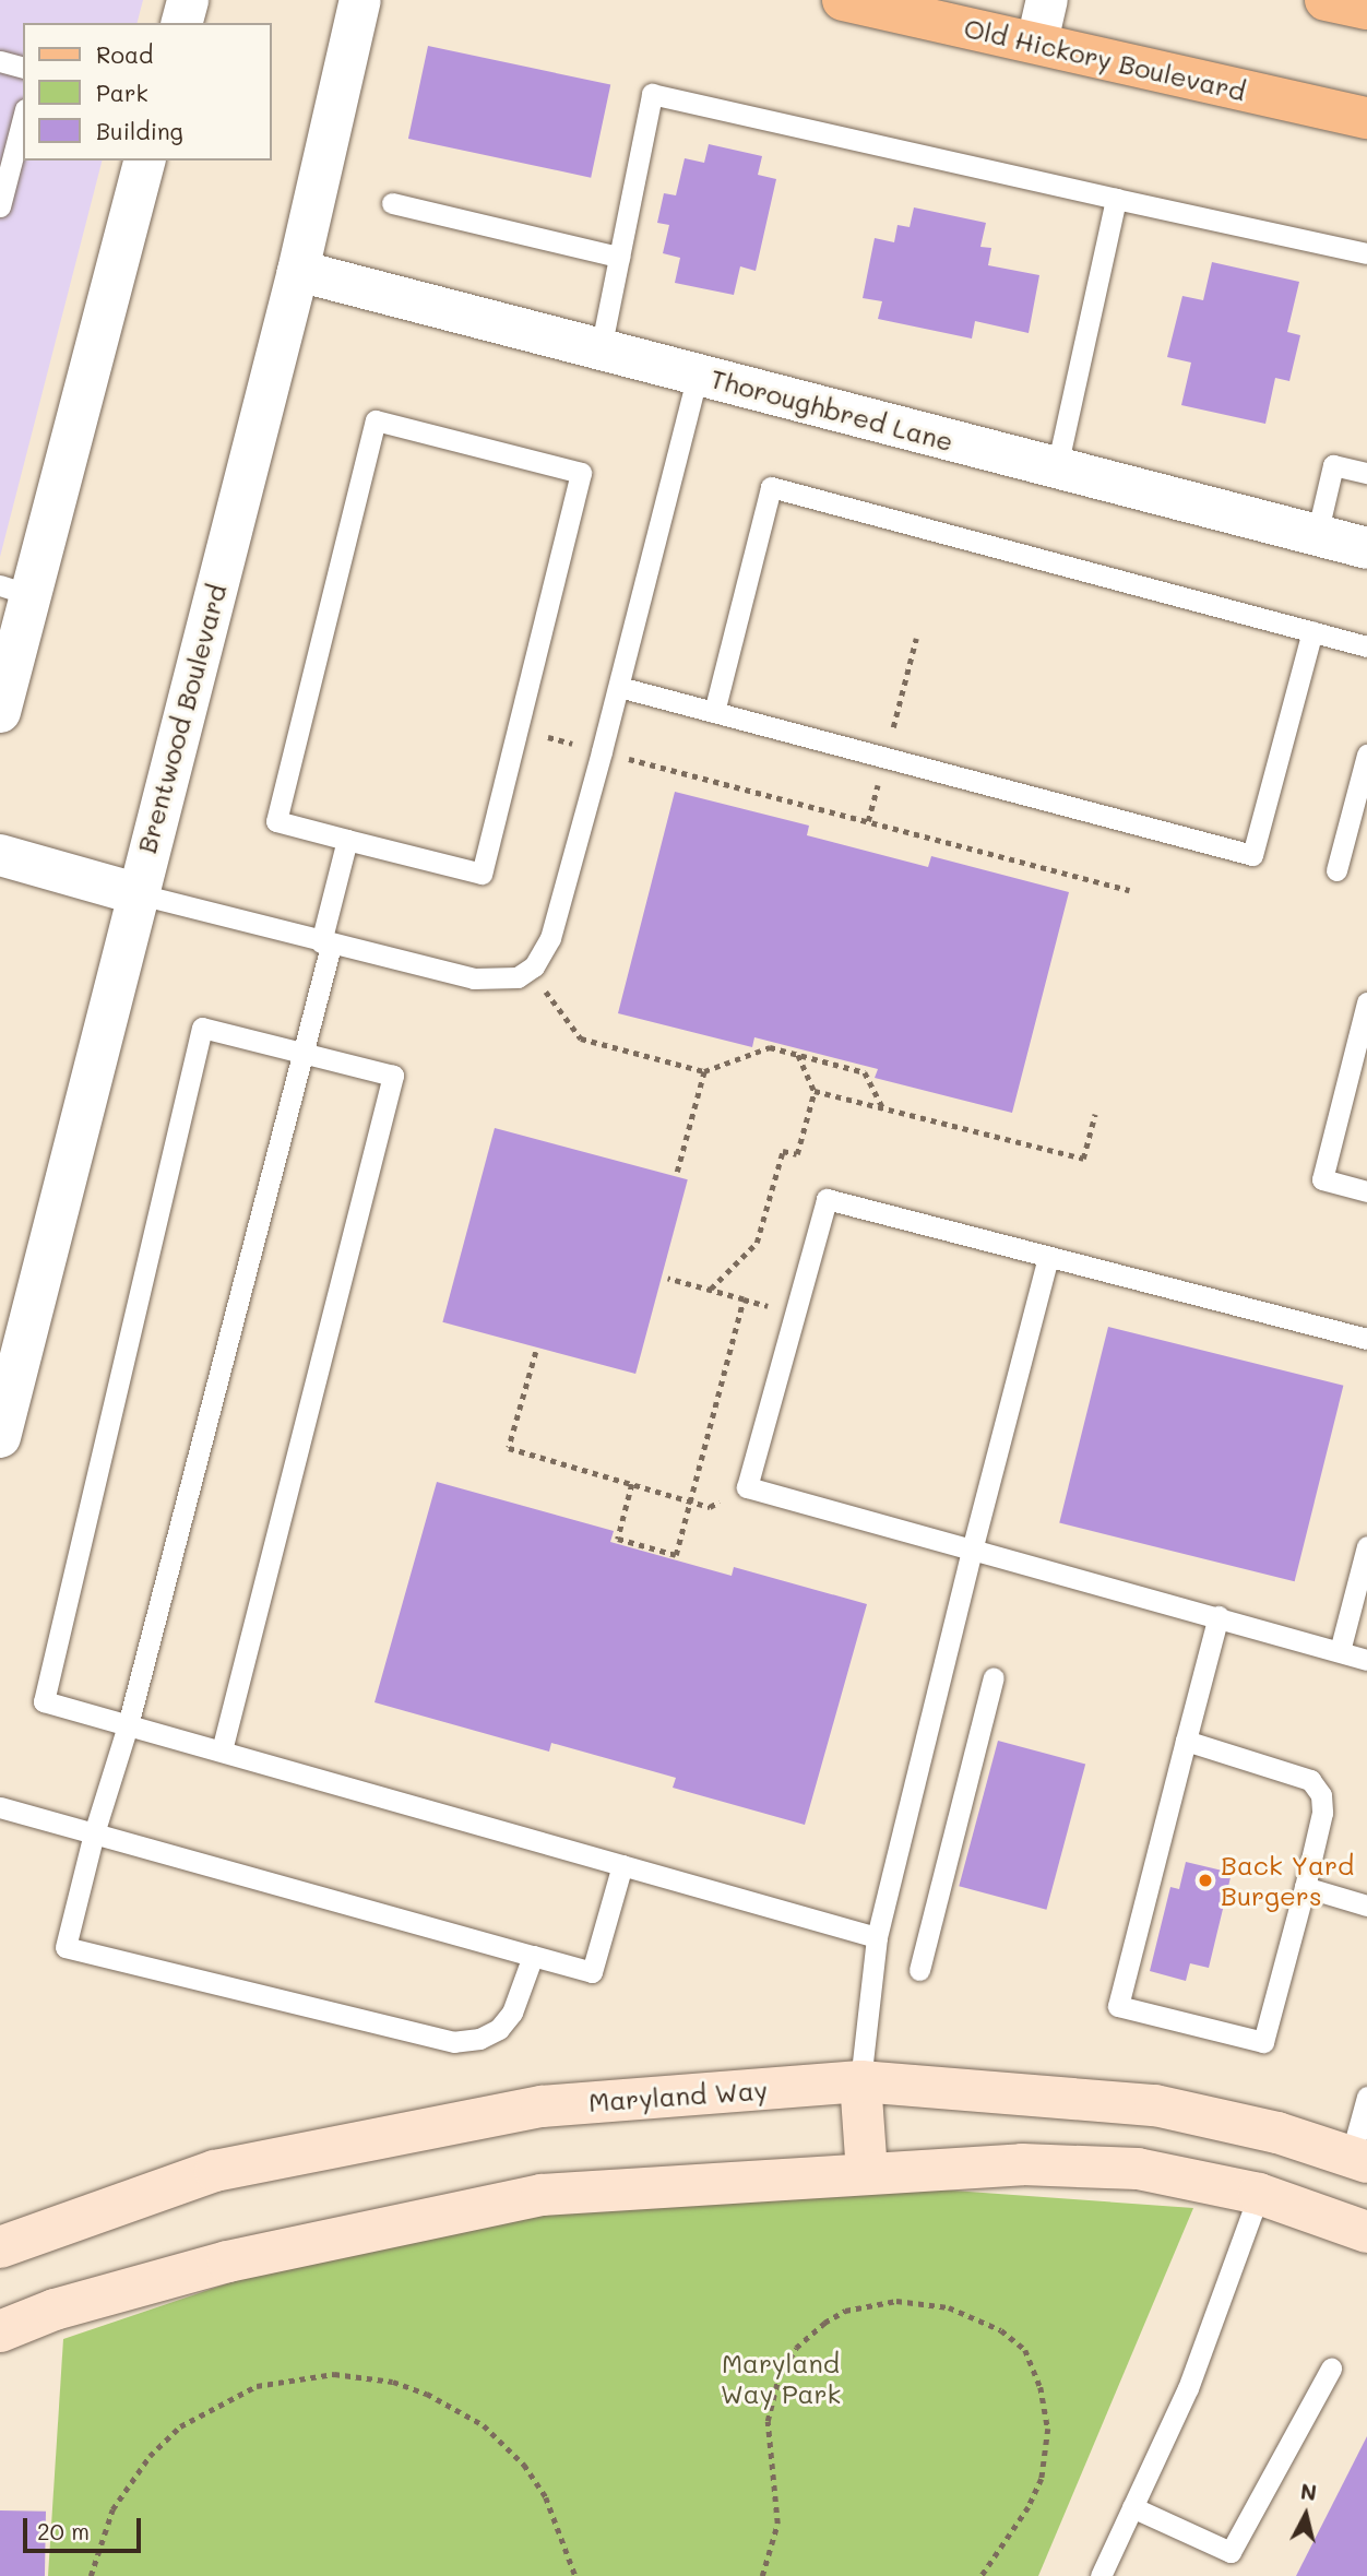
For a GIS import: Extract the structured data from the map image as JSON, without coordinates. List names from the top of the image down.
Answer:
{
  "streets": {
    "main road": ["Old Hickory Boulevard", "Maryland Way"],
    "street": ["Thoroughbred Lane", "Brentwood Boulevard"]
  },
  "crossings": [
    ["Thoroughbred Lane", "Brentwood Boulevard"]
  ],
  "parks": ["Maryland Way Park"],
  "places": ["Back Yard Burgers"],
  "legend": ["Road", "Park", "Building"],
  "scale_bar": "20 m",
  "north": "top"
}
